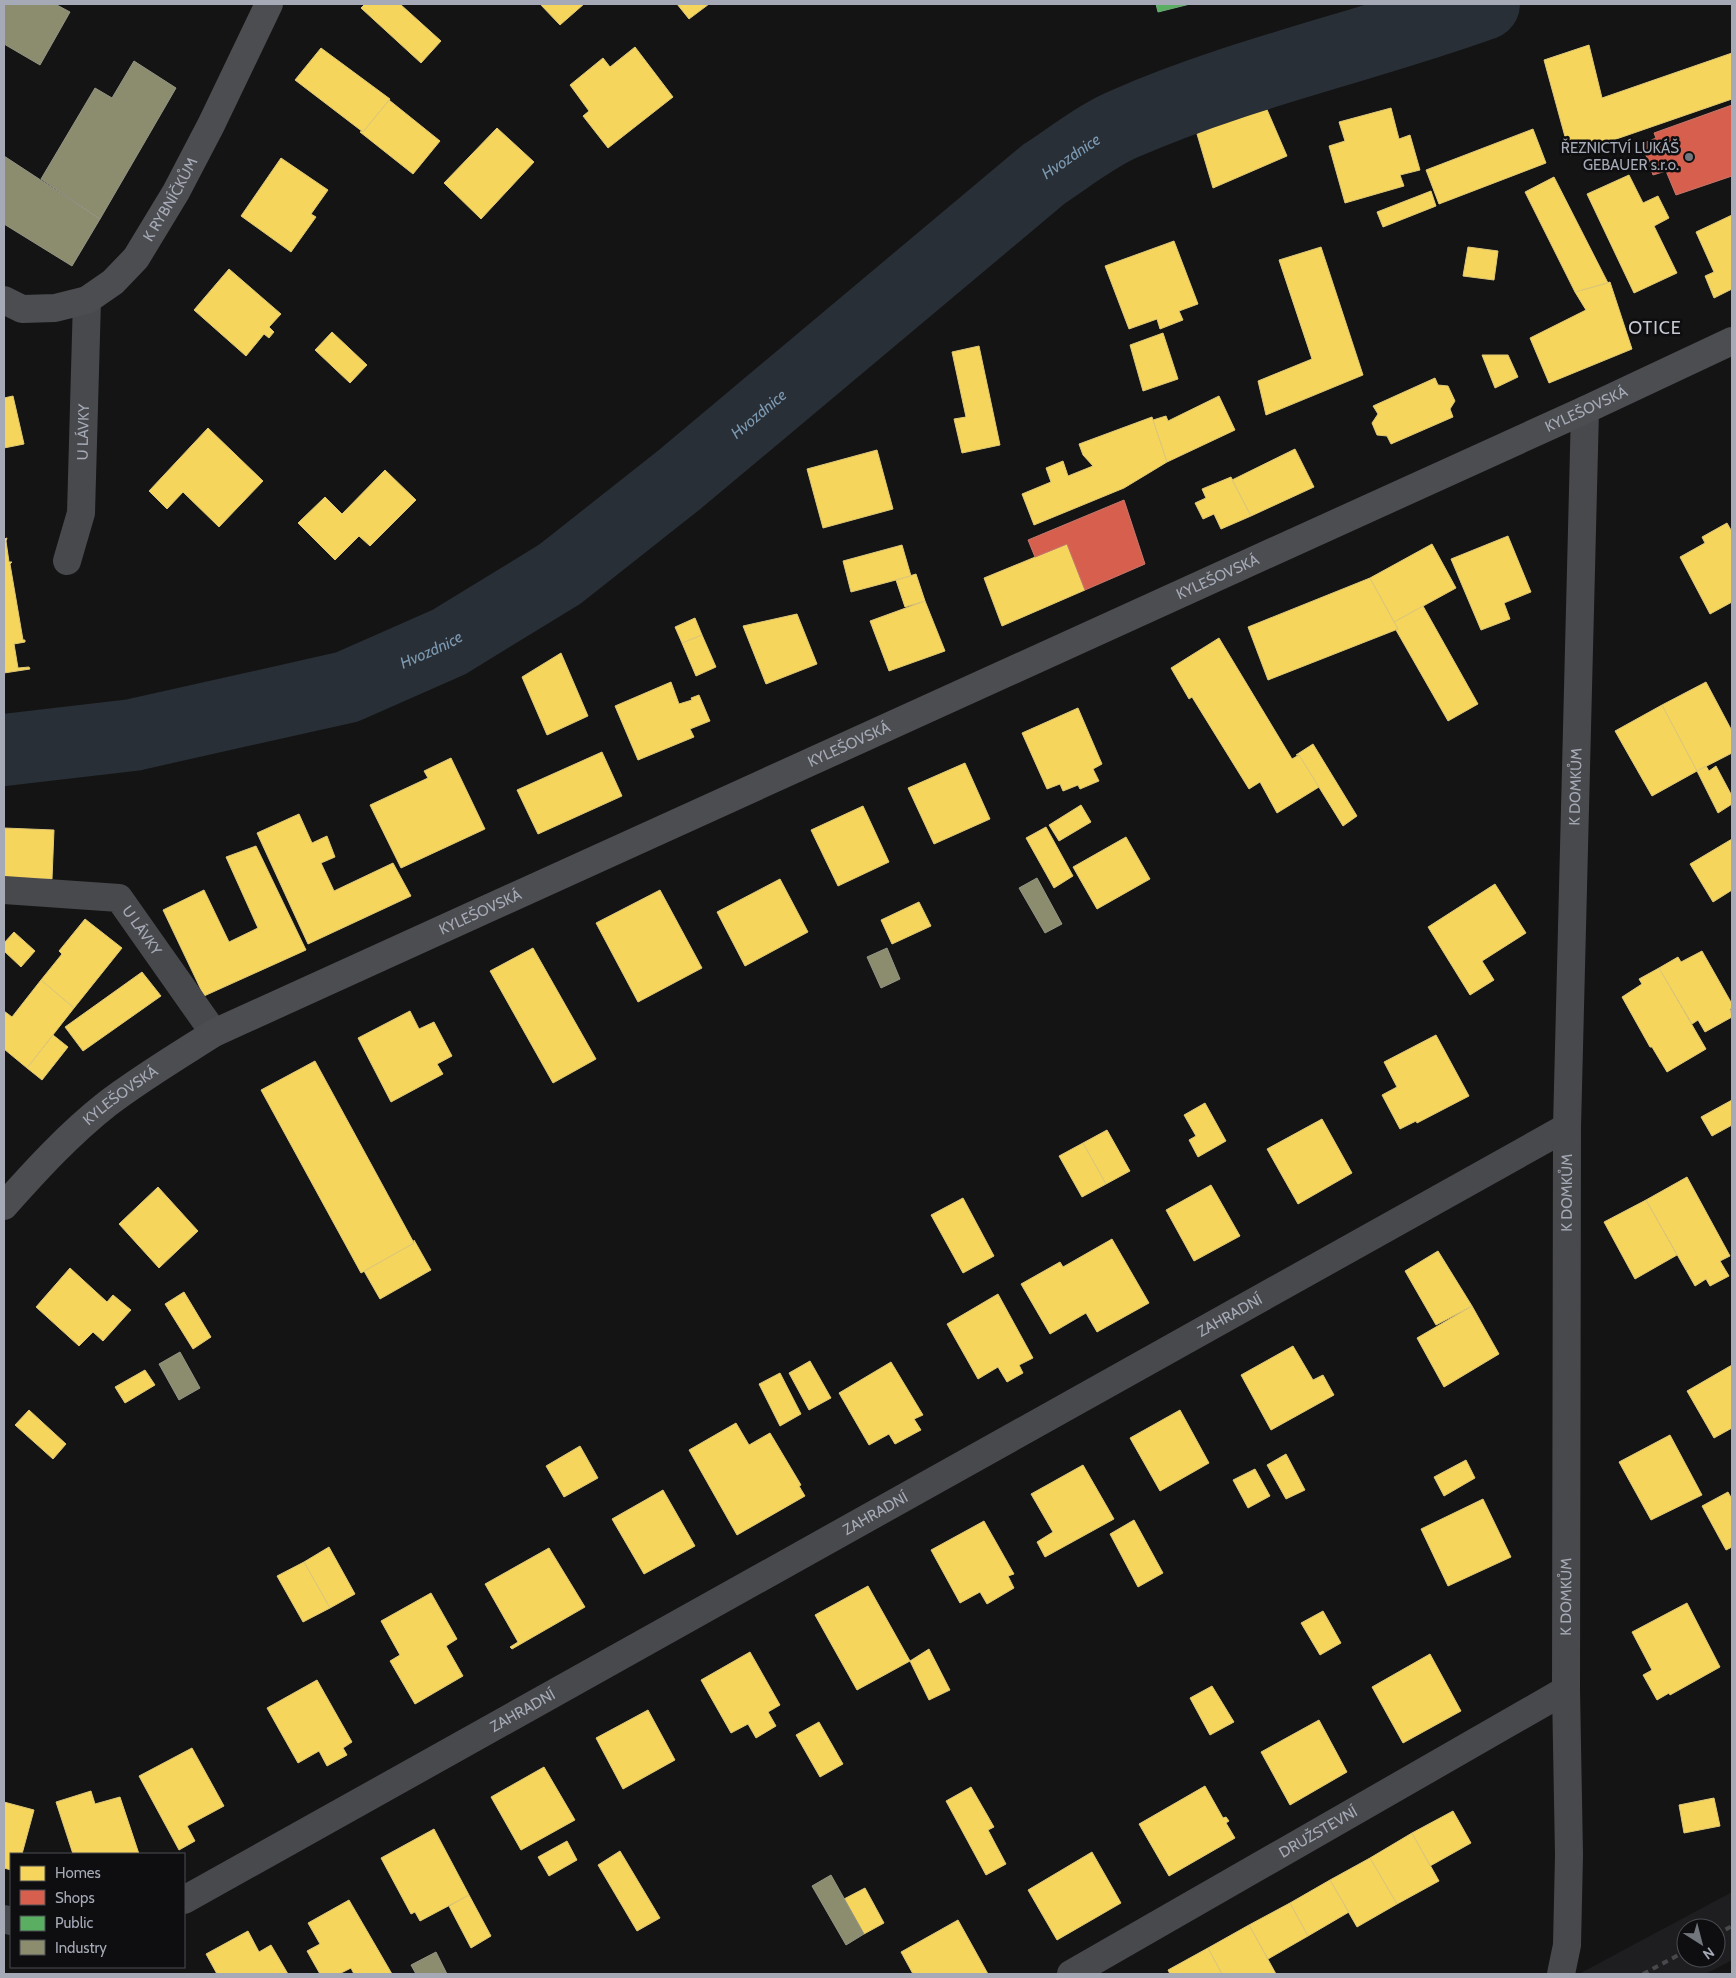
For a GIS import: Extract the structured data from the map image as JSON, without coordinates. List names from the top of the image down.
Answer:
{
  "streets": {
    "main road": ["K RYBNÍČKŮM", "KYLEŠOVSKÁ"],
    "street": [
      "U LÁVKY",
      "K DOMKŮM",
      "ZAHRADNÍ",
      "DRUŽSTEVNÍ"
    ]
  },
  "crossings": [
    ["K RYBNÍČKŮM", "U LÁVKY"],
    ["KYLEŠOVSKÁ", "U LÁVKY"],
    ["KYLEŠOVSKÁ", "K DOMKŮM"],
    ["K DOMKŮM", "ZAHRADNÍ"],
    ["K DOMKŮM", "DRUŽSTEVNÍ"]
  ],
  "districts": ["OTICE"],
  "water": ["Hvozdnice"],
  "places": ["ŘEZNICTVÍ LUKÁŠ GEBAUER s.r.o."],
  "legend": [
    "Homes",
    "Shops",
    "Public",
    "Industry"
  ],
  "north": "bottom right"
}
